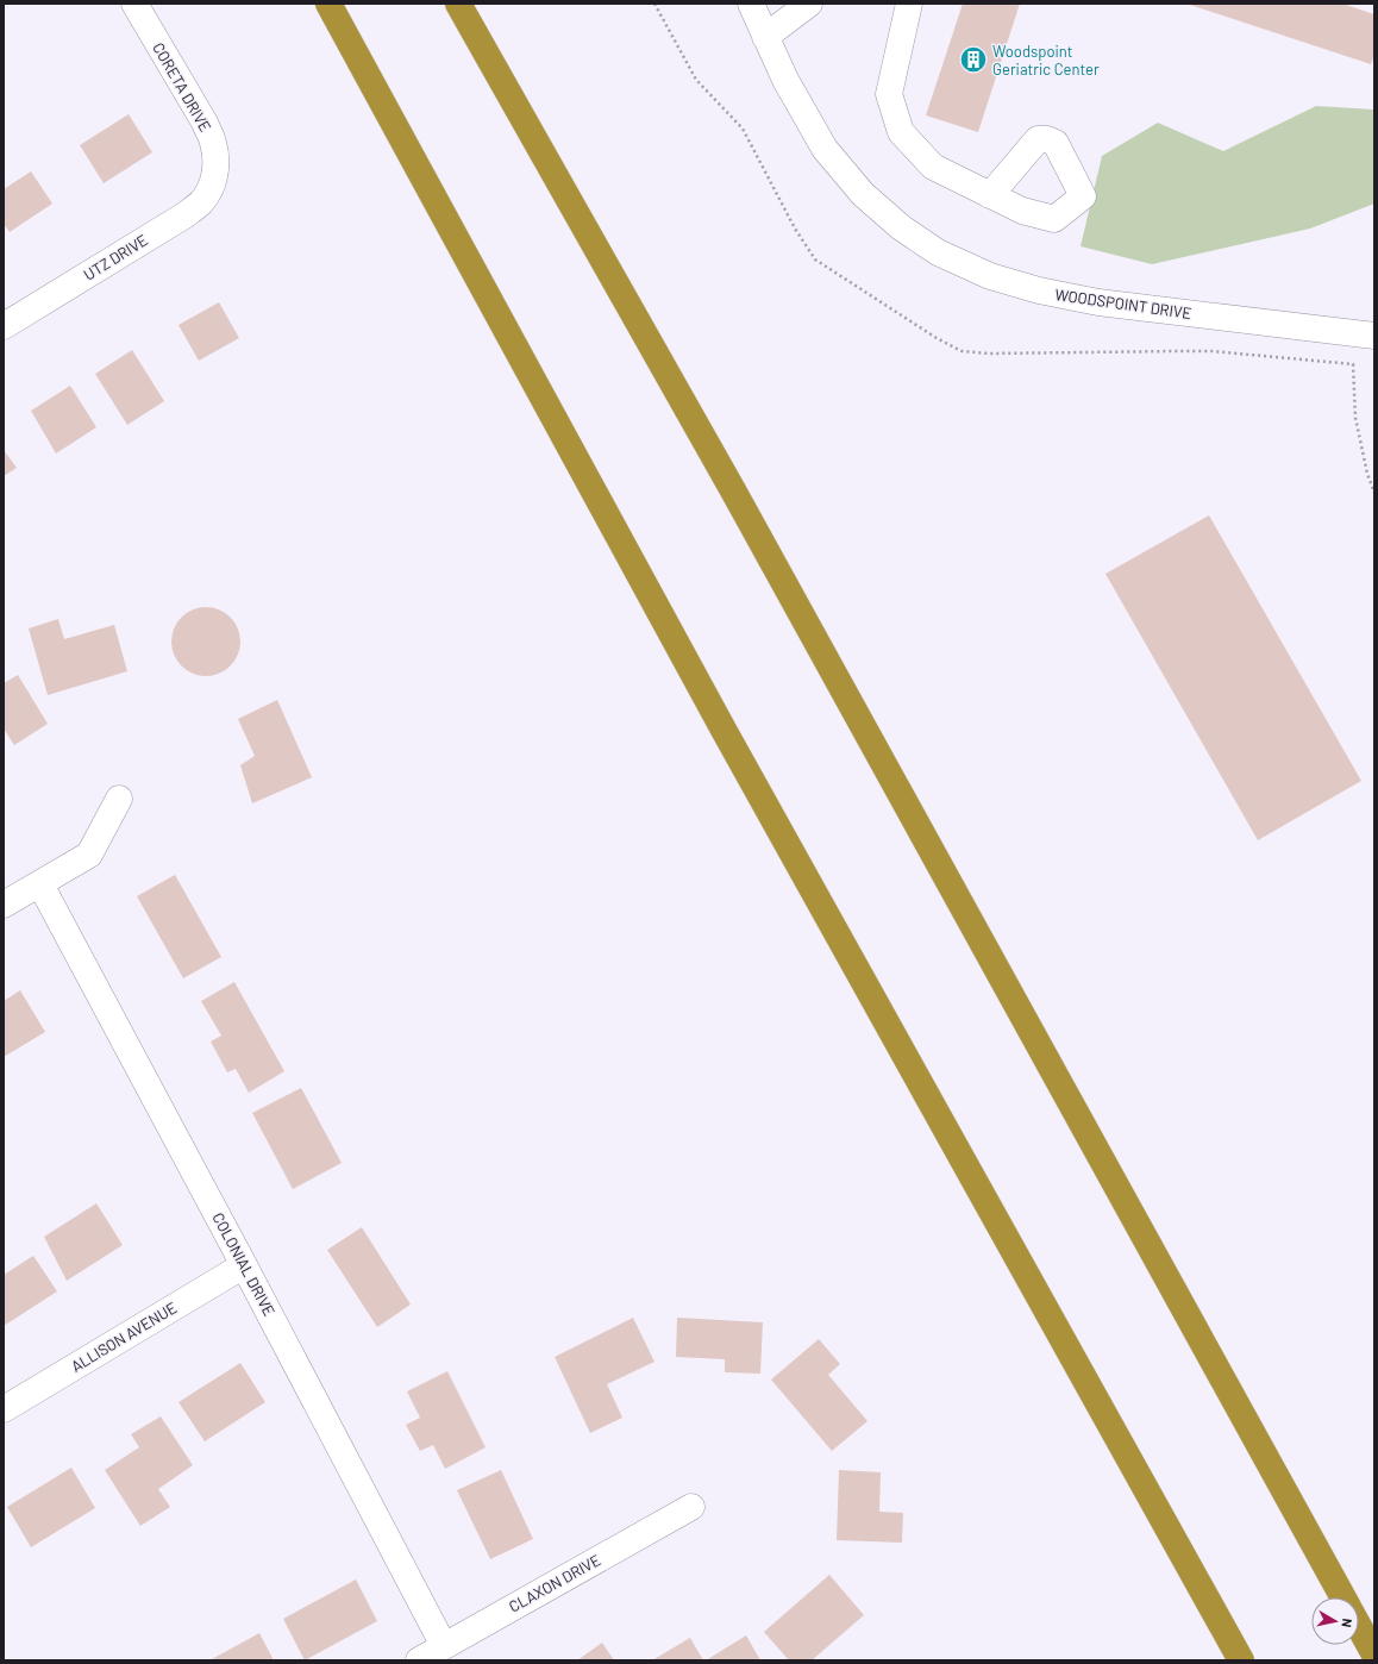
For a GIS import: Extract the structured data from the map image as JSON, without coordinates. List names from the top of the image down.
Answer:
{
  "streets": {
    "street": [
      "CORETA DRIVE",
      "UTZ DRIVE",
      "WOODSPOINT DRIVE",
      "COLONIAL DRIVE",
      "ALLISON AVENUE",
      "CLAXON DRIVE"
    ]
  },
  "crossings": [
    ["CORETA DRIVE", "UTZ DRIVE"],
    ["COLONIAL DRIVE", "ALLISON AVENUE"],
    ["COLONIAL DRIVE", "CLAXON DRIVE"]
  ],
  "places": {
    "building": ["Woodspoint Geriatric Center"]
  },
  "north": "right"
}
